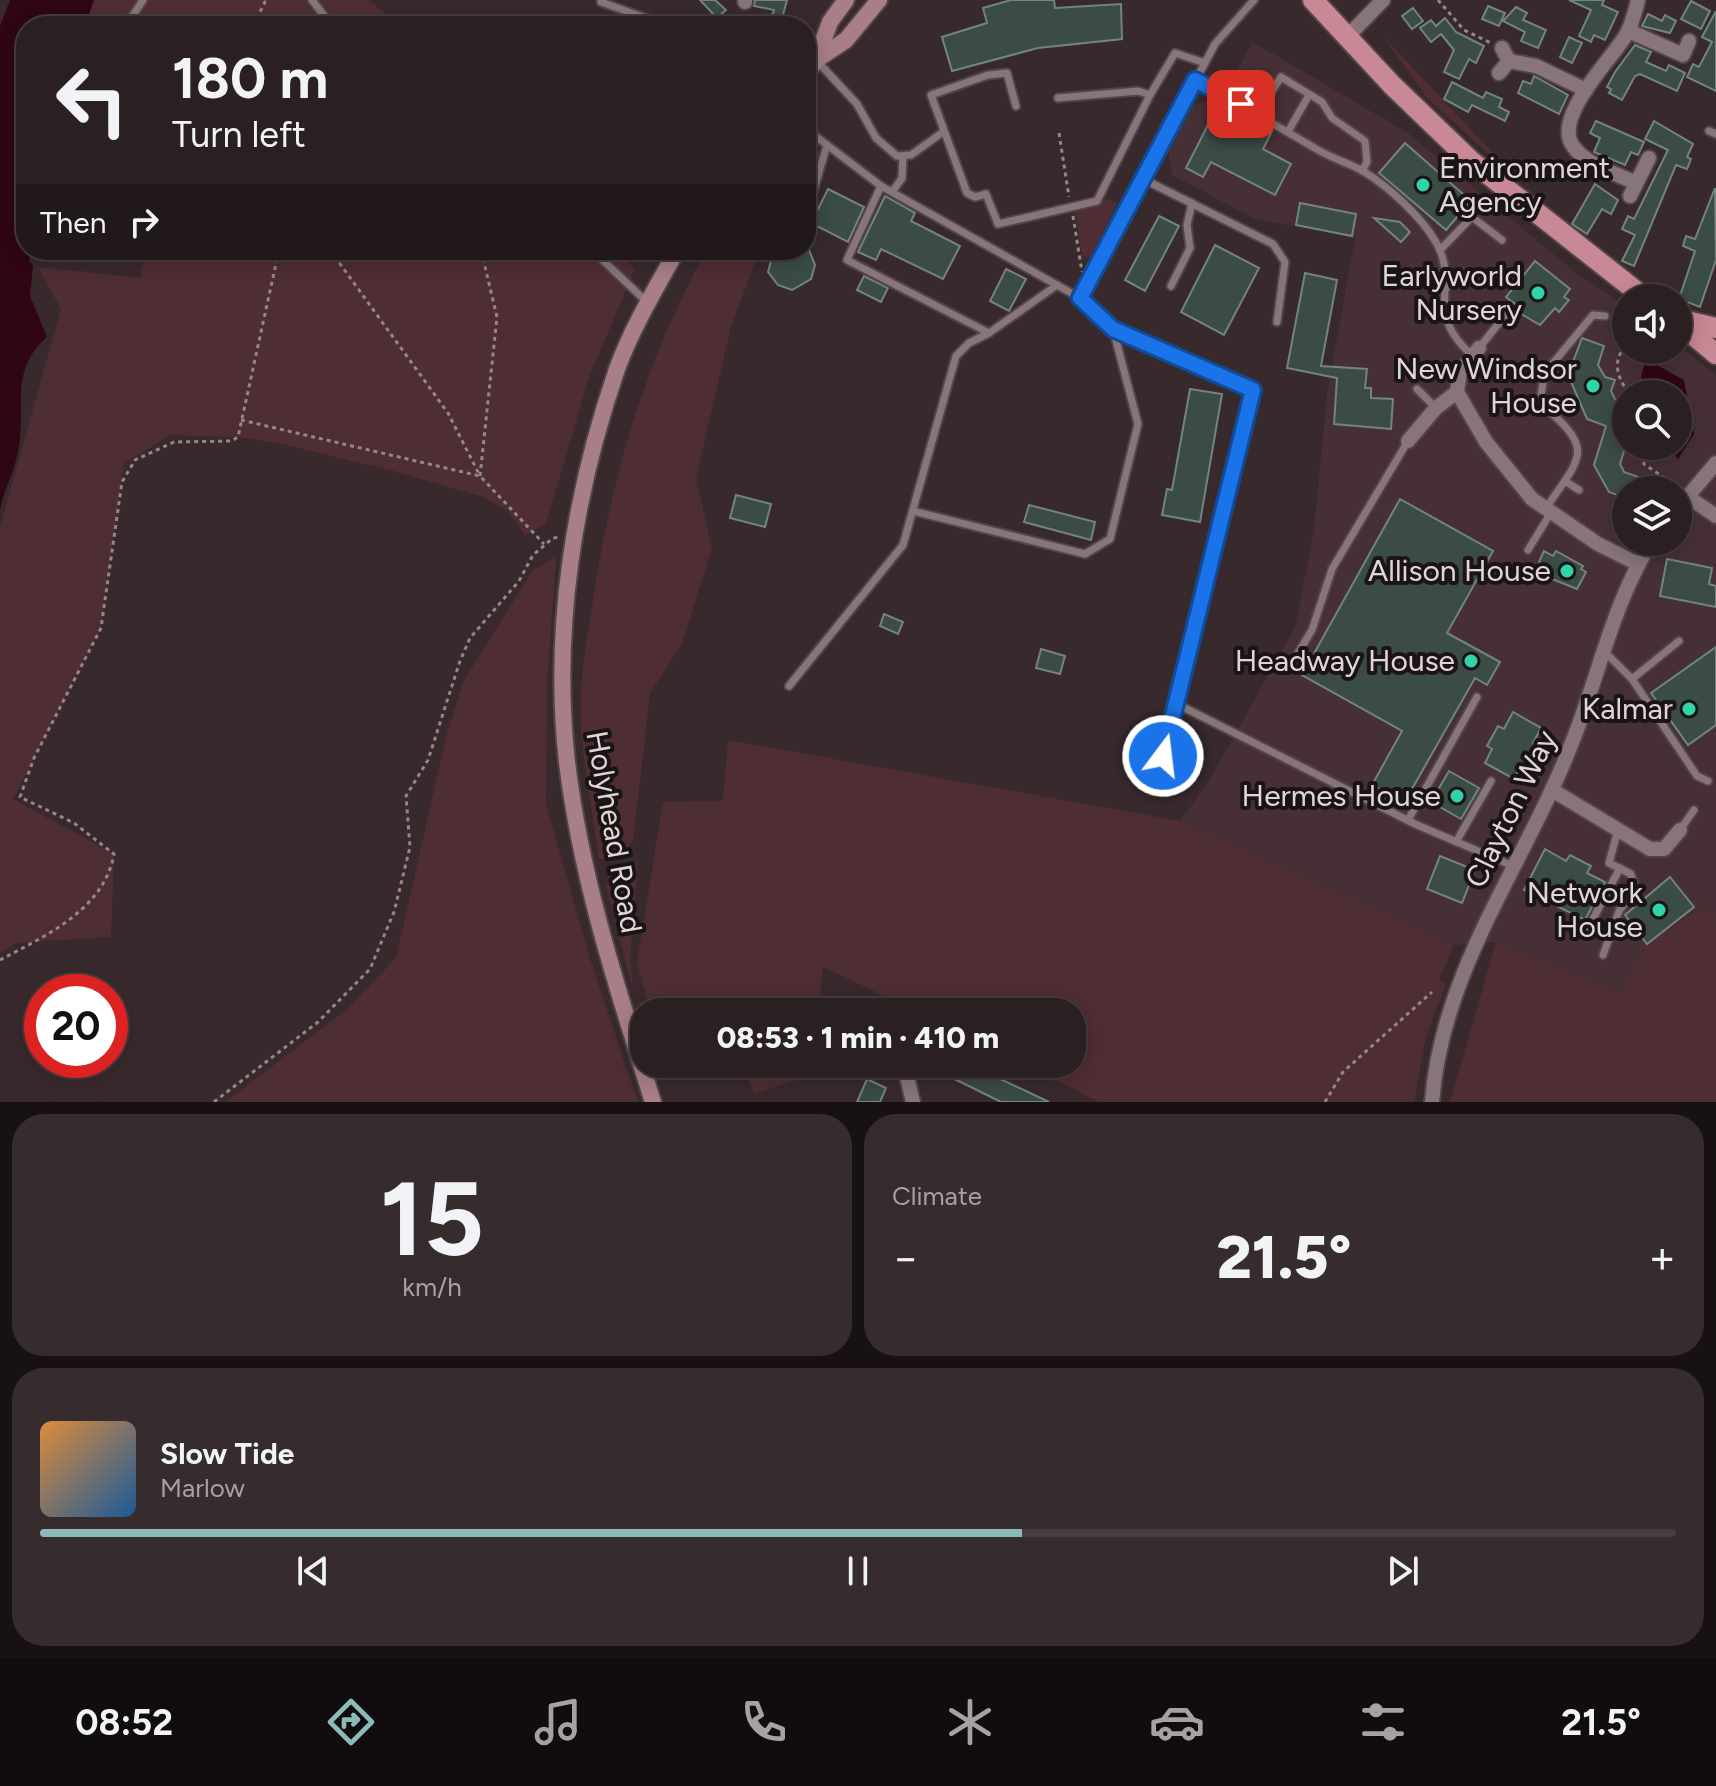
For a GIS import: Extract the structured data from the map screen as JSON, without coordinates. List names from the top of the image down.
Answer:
{
  "streets": {
    "main road": ["Holyhead Road"],
    "street": ["Clayton Way"]
  },
  "places": [
    "Environment Agency",
    "Earlyworld Nursery",
    "New Windsor House",
    "Allison House",
    "Headway House",
    "Kalmar",
    "Hermes House",
    "Network House"
  ],
  "page": {
    "turn": ["180 m", "Turn left"],
    "then": "Then",
    "limit": "20",
    "trip": "08:53 · 1 min · 410 m",
    "tile": [
      ["15", "km/h"],
      "Climate"
    ],
    "heat": ["−", "21.5°", "+"],
    "song": ["Slow Tide", "Marlow"],
    "tabs": ["08:52", "21.5°"]
  }
}
